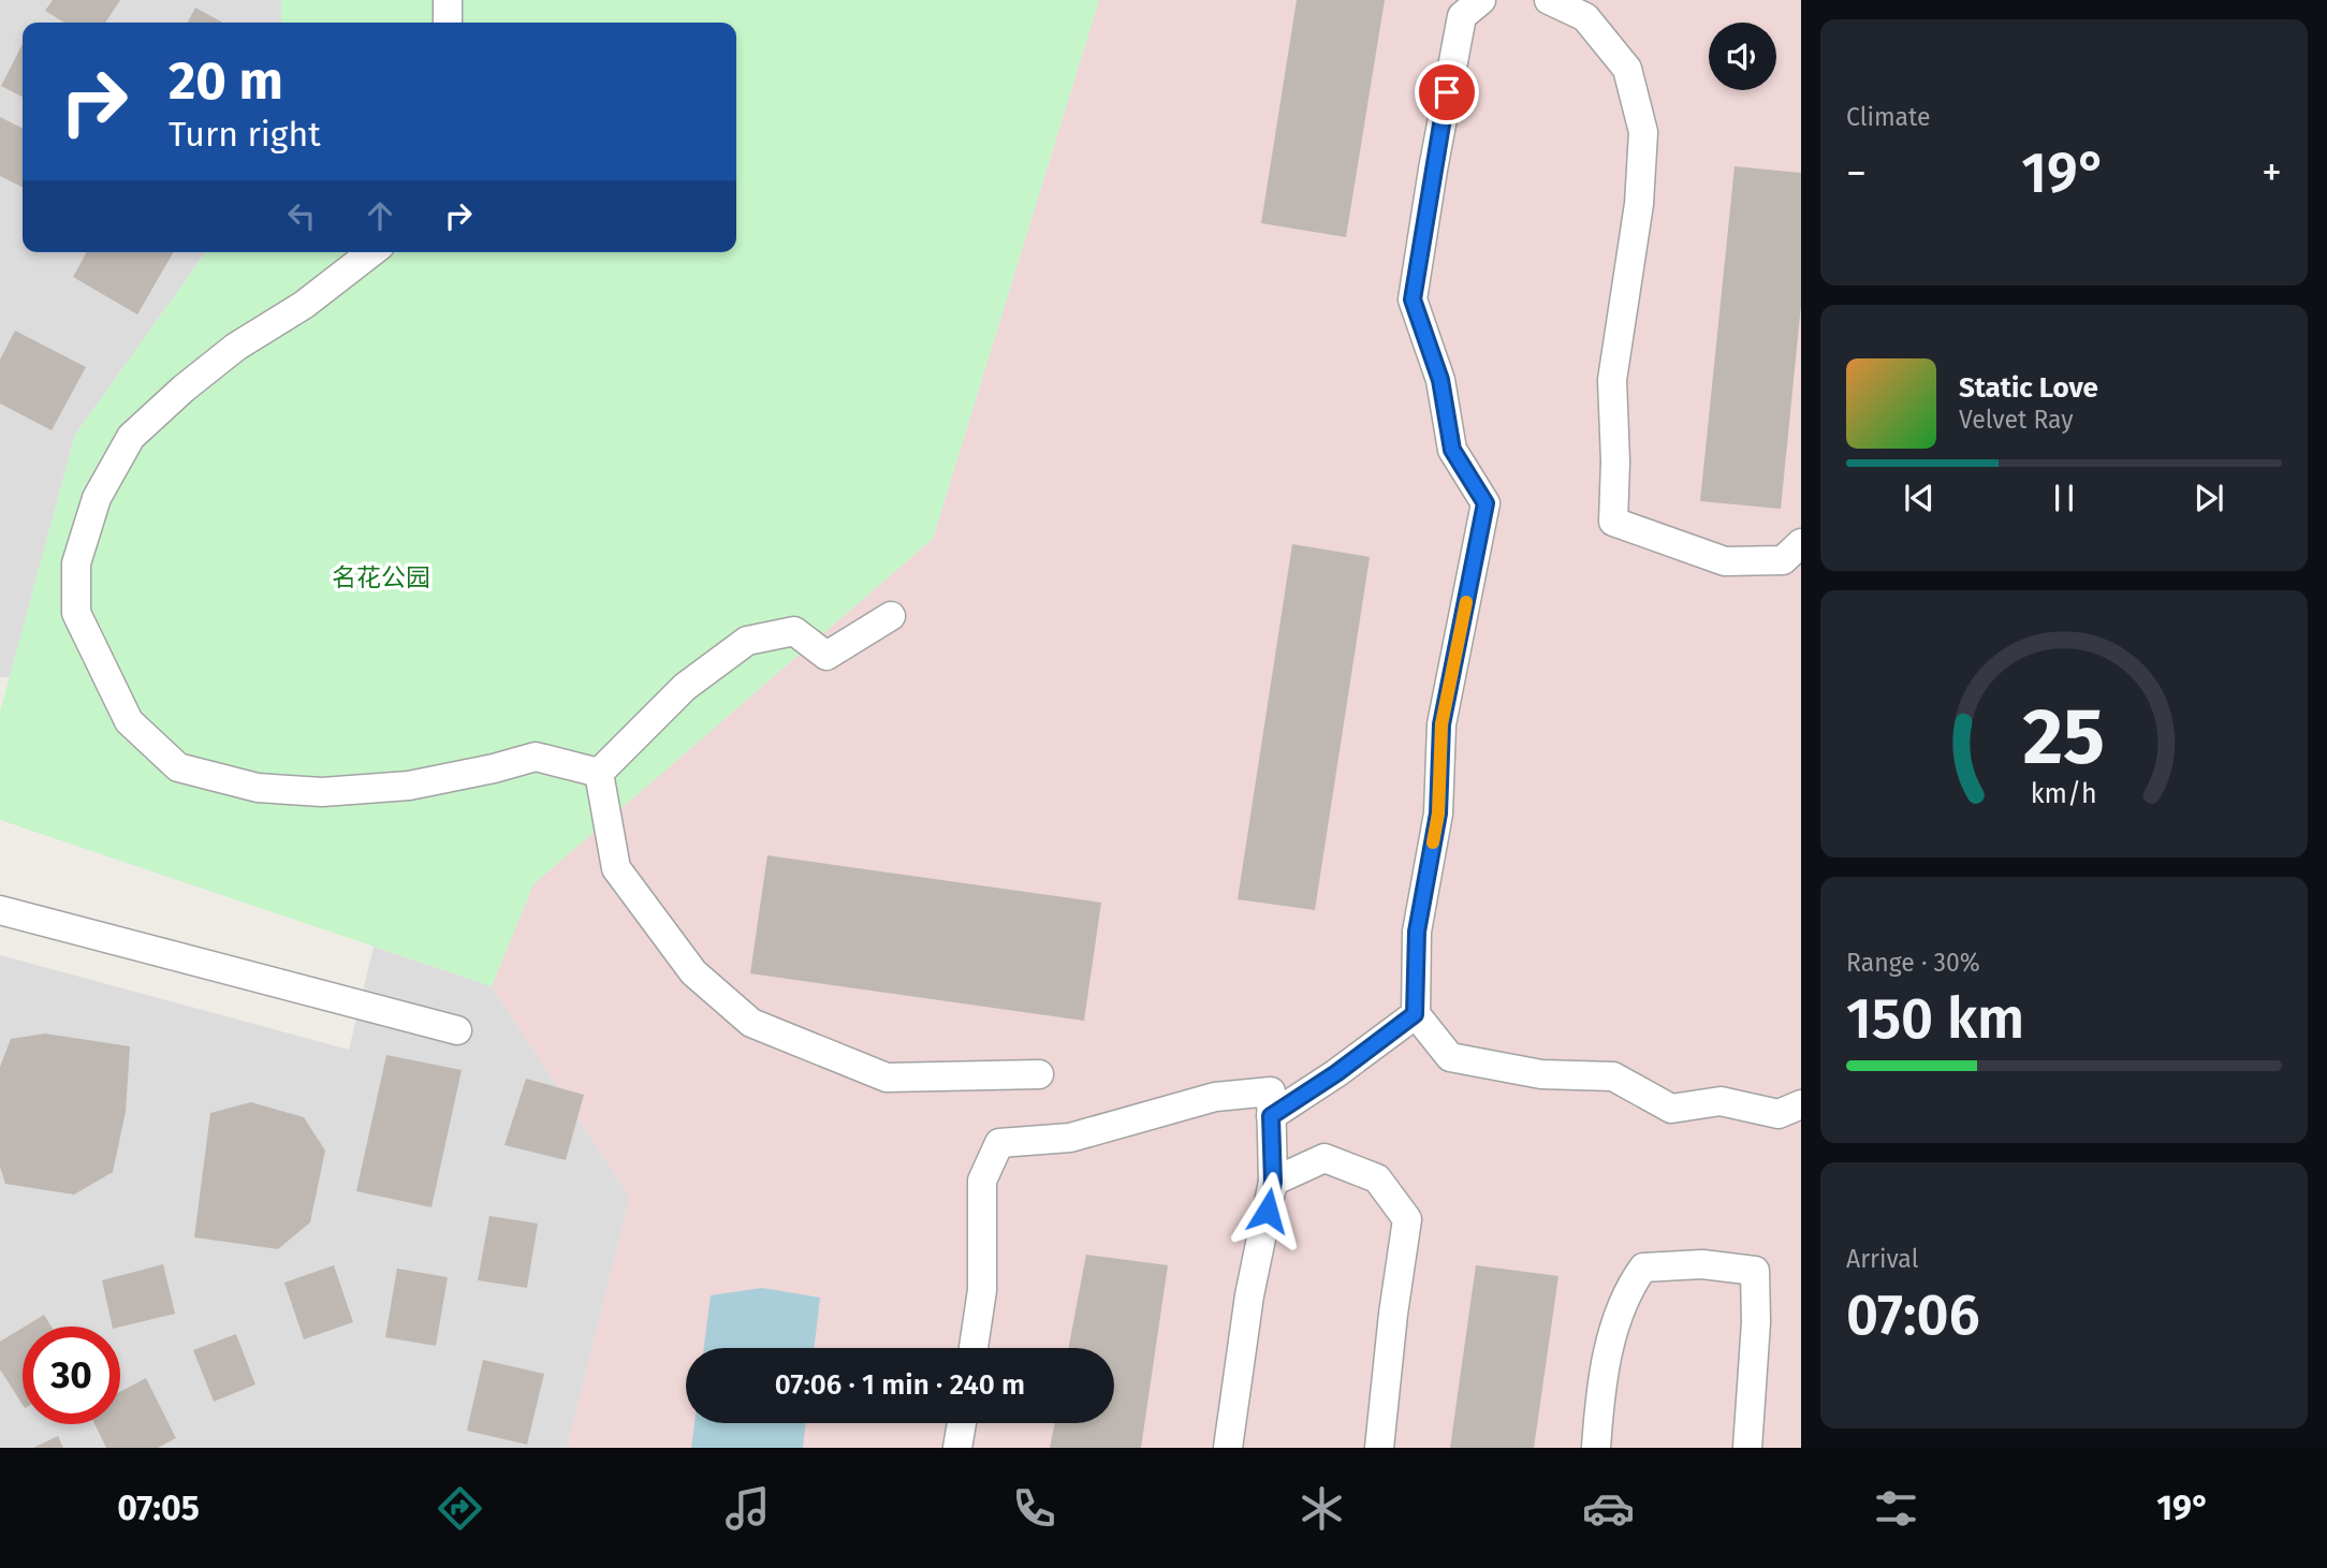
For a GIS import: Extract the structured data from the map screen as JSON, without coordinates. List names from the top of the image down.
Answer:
{
  "parks": ["名花公园"],
  "page": {
    "tile": [
      "Climate",
      ["Range · 30%", "150 km"],
      ["Arrival", "07:06"]
    ],
    "turn": ["20 m", "Turn right"],
    "heat": ["−", "19°", "+"],
    "song": ["Static Love", "Velvet Ray"],
    "limit": "30",
    "trip": "07:06 · 1 min · 240 m",
    "tabs": ["07:05", "19°"],
    "gauge": ["25", "km/h"]
  }
}
